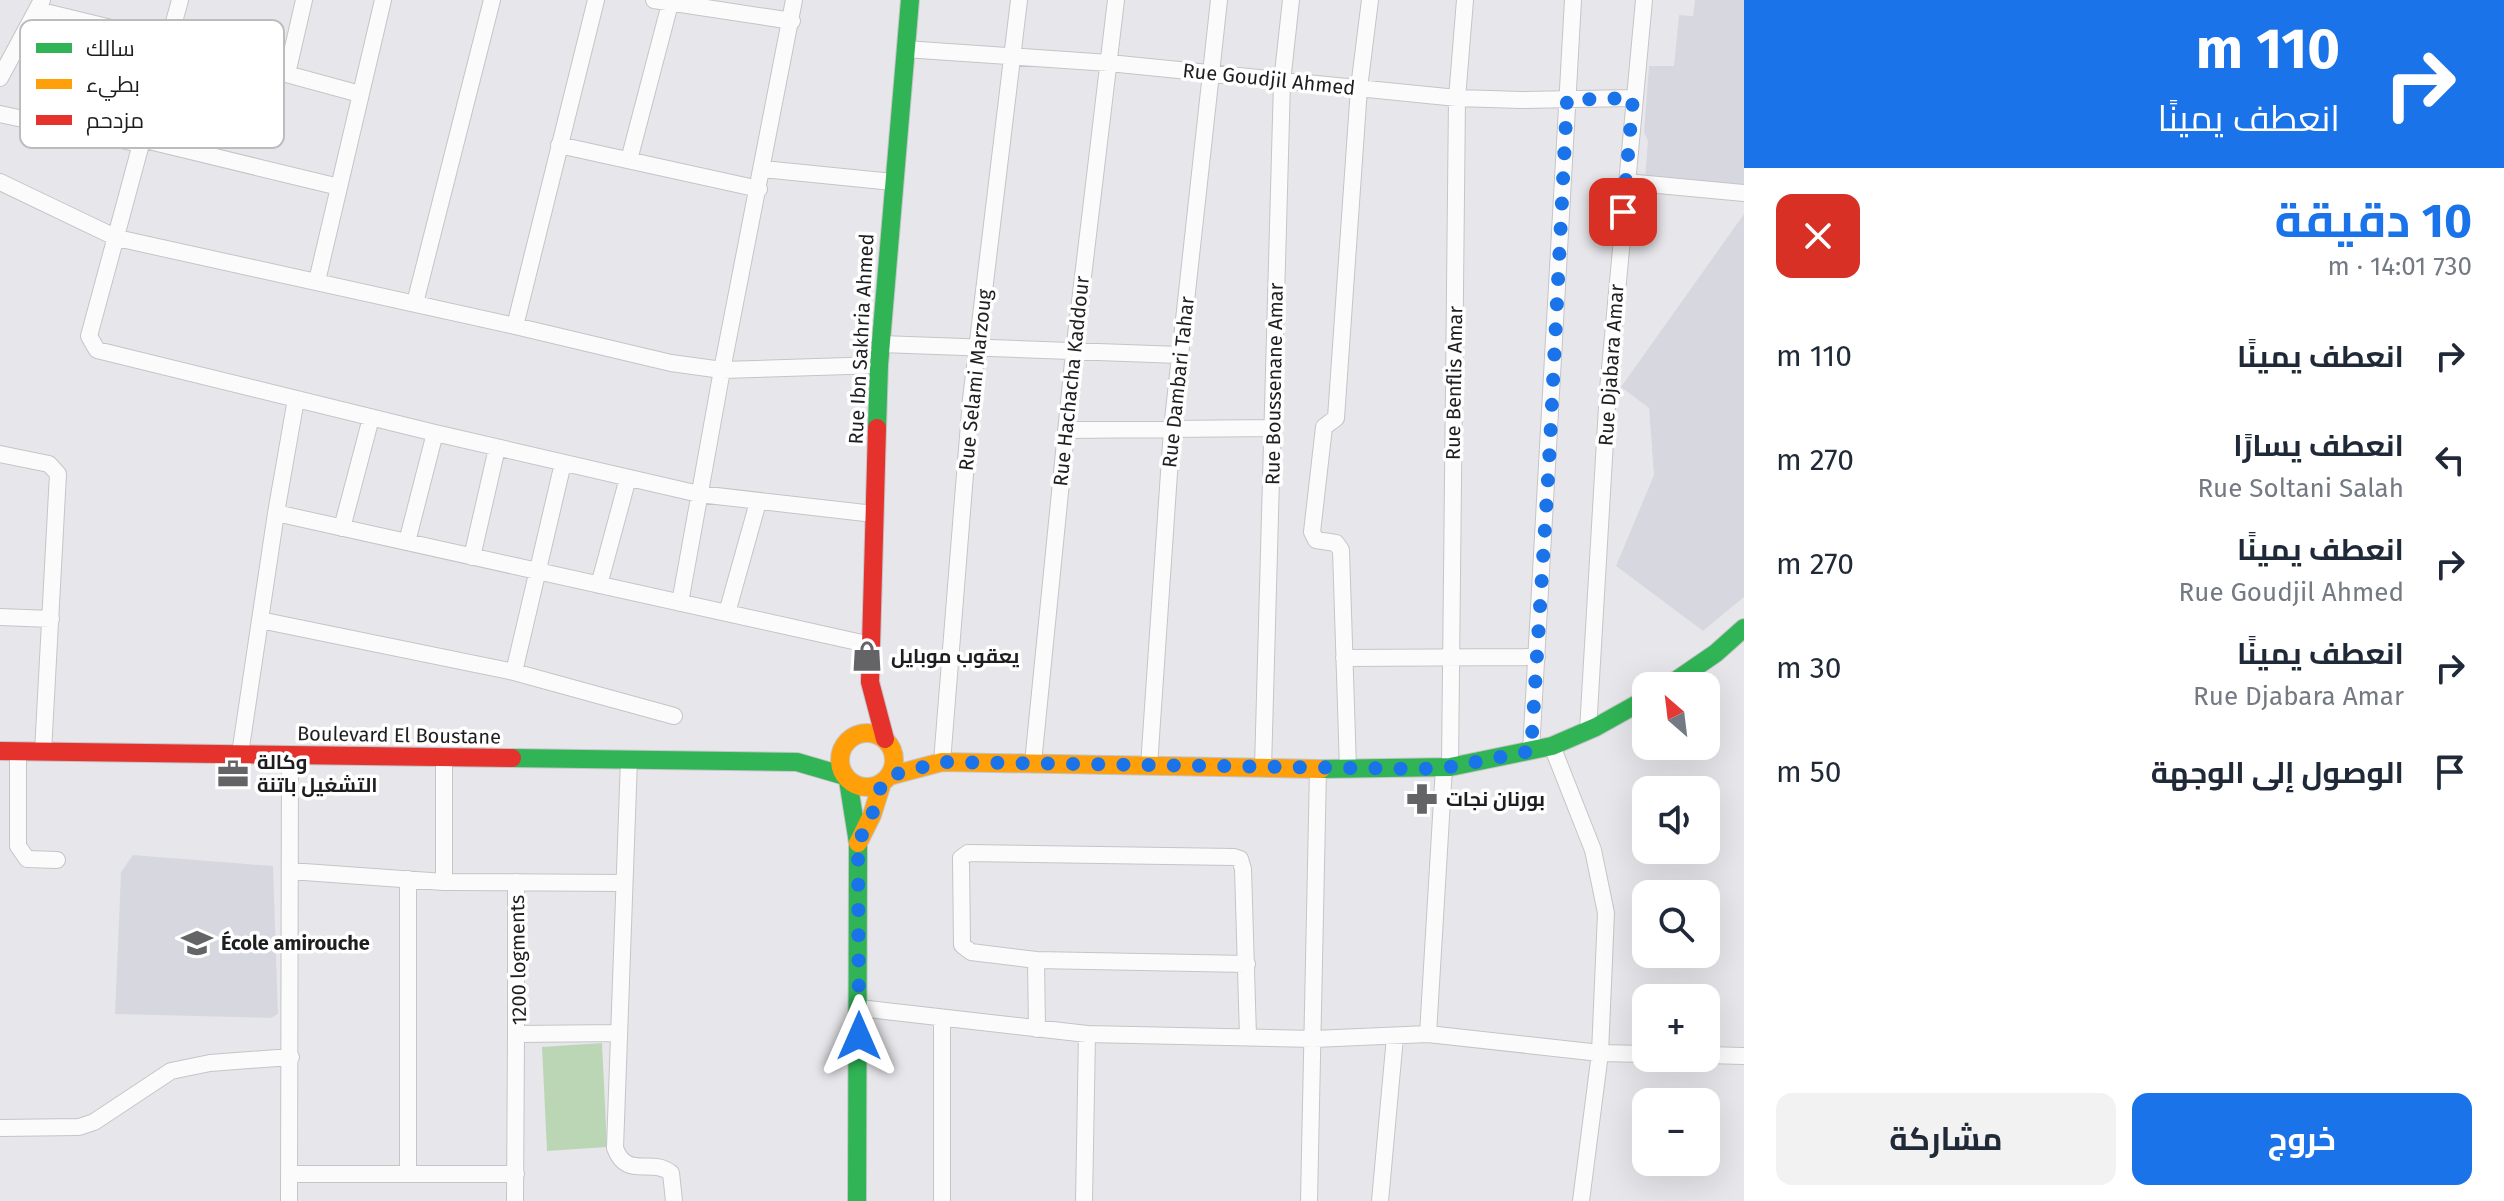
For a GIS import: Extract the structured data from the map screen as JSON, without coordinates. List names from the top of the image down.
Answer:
{
  "streets": {
    "main road": ["Rue Ibn Sakhria Ahmed", "Boulevard El Boustane"],
    "street": [
      "Rue Goudjil Ahmed",
      "Rue Djabara Amar",
      "Rue Selami Marzoug",
      "Rue Hachacha Kaddour",
      "Rue Dambari Tahar",
      "Rue Benflis Amar",
      "Rue Boussenane Amar",
      "1200 logments"
    ]
  },
  "crossings": [
    ["Rue Goudjil Ahmed", "Rue Ibn Sakhria Ahmed"],
    ["Rue Goudjil Ahmed", "Rue Djabara Amar"],
    ["Rue Goudjil Ahmed", "Rue Selami Marzoug"],
    ["Rue Goudjil Ahmed", "Rue Hachacha Kaddour"],
    ["Rue Goudjil Ahmed", "Rue Dambari Tahar"],
    ["Rue Goudjil Ahmed", "Rue Benflis Amar"],
    ["Rue Goudjil Ahmed", "Rue Boussenane Amar"]
  ],
  "places": {
    "shop": ["يعقوب موبايل"],
    "office": ["وكالة التشغيل باتنة"],
    "pharmacy": ["بورنان نجات"],
    "school or university": ["École amirouche"]
  },
  "legend": ["سالك", "بطيء", "مزدحم"],
  "north": "top left",
  "page": {
    "turn": ["110 m", "انعطف يمينًا"],
    "heading": ["10 دقيقة", "730 m · 14:01"],
    "list": [
      {
        "name": "انعطف يمينًا",
        "value": "110 m"
      },
      {
        "name": "انعطف يسارًا",
        "note": "Rue Soltani Salah",
        "value": "270 m"
      },
      {
        "name": "انعطف يمينًا",
        "note": "Rue Goudjil Ahmed",
        "value": "270 m"
      },
      {
        "name": "انعطف يمينًا",
        "note": "Rue Djabara Amar",
        "value": "30 m"
      },
      {
        "name": "الوصول إلى الوجهة",
        "value": "50 m"
      }
    ],
    "map_buttons": ["+", "−"],
    "buttons": ["خروج", "مشاركة"]
  }
}
